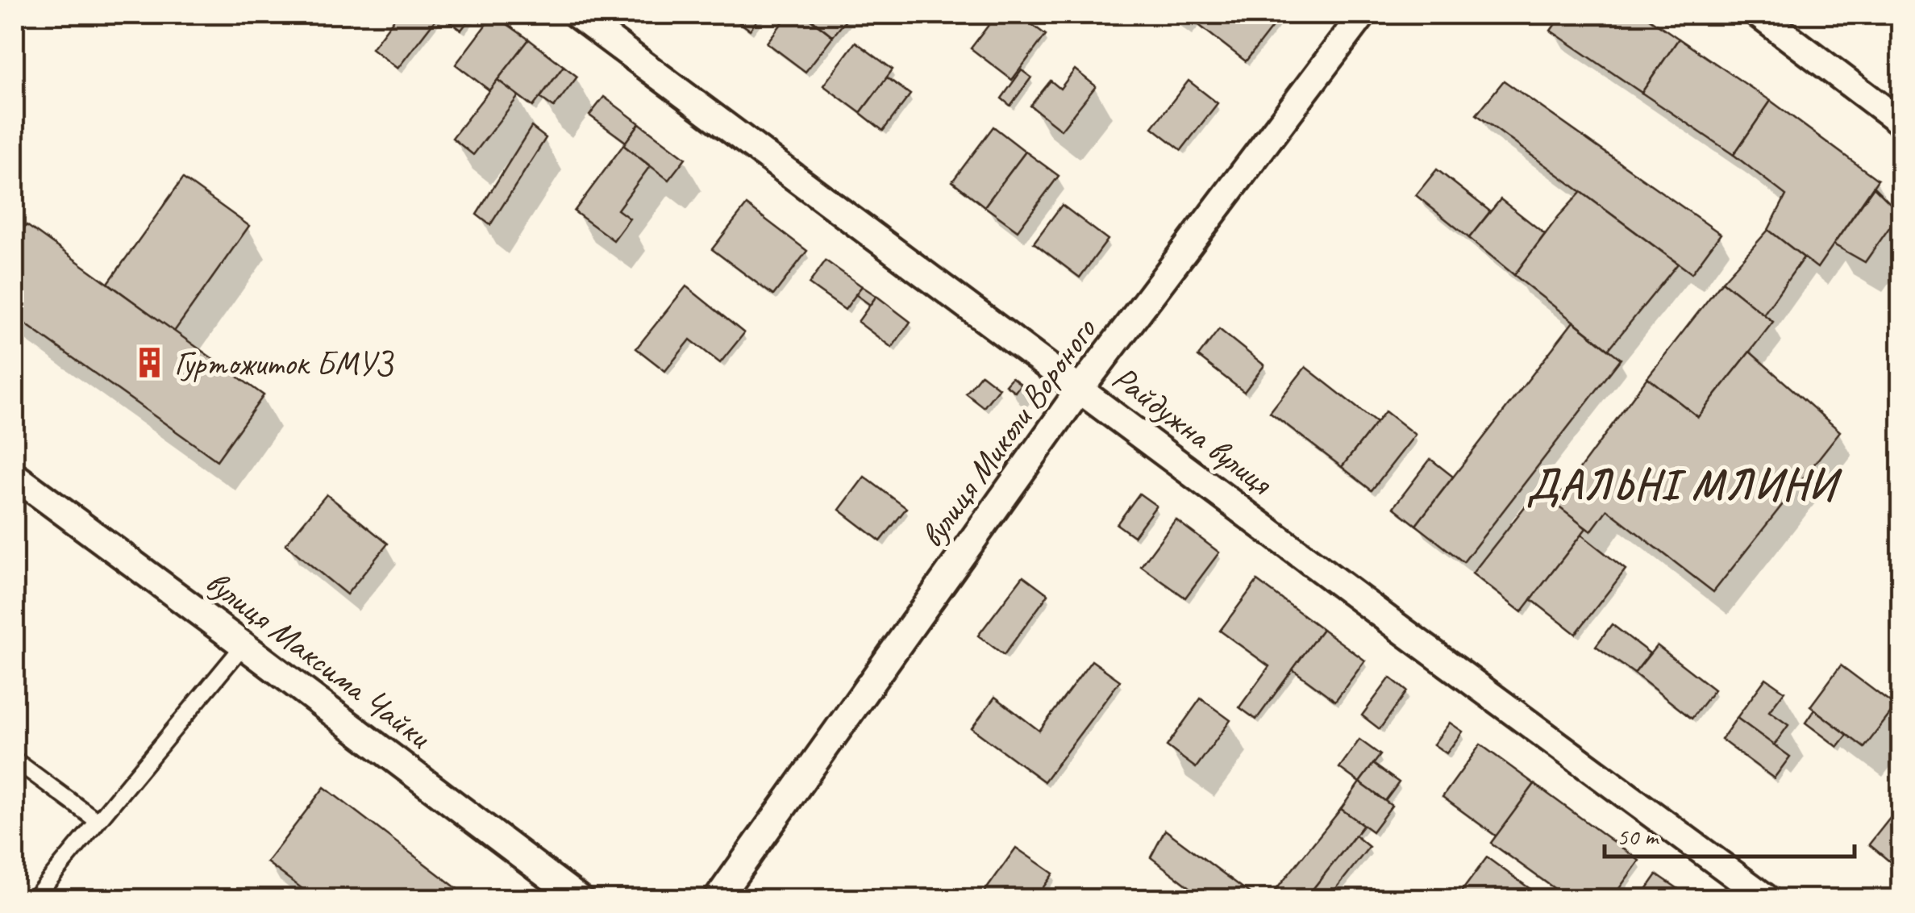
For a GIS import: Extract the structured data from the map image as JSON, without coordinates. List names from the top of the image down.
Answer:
{
  "streets": {
    "street": ["Райдужна вулиця", "вулиця Миколи Вороного", "вулиця Максима Чайки"]
  },
  "crossings": [
    ["Райдужна вулиця", "вулиця Миколи Вороного"]
  ],
  "districts": ["ДАЛЬНІ МЛИНИ"],
  "places": {
    "building": ["Гуртожиток БМУЗ"]
  },
  "scale_bar": "50 m"
}
